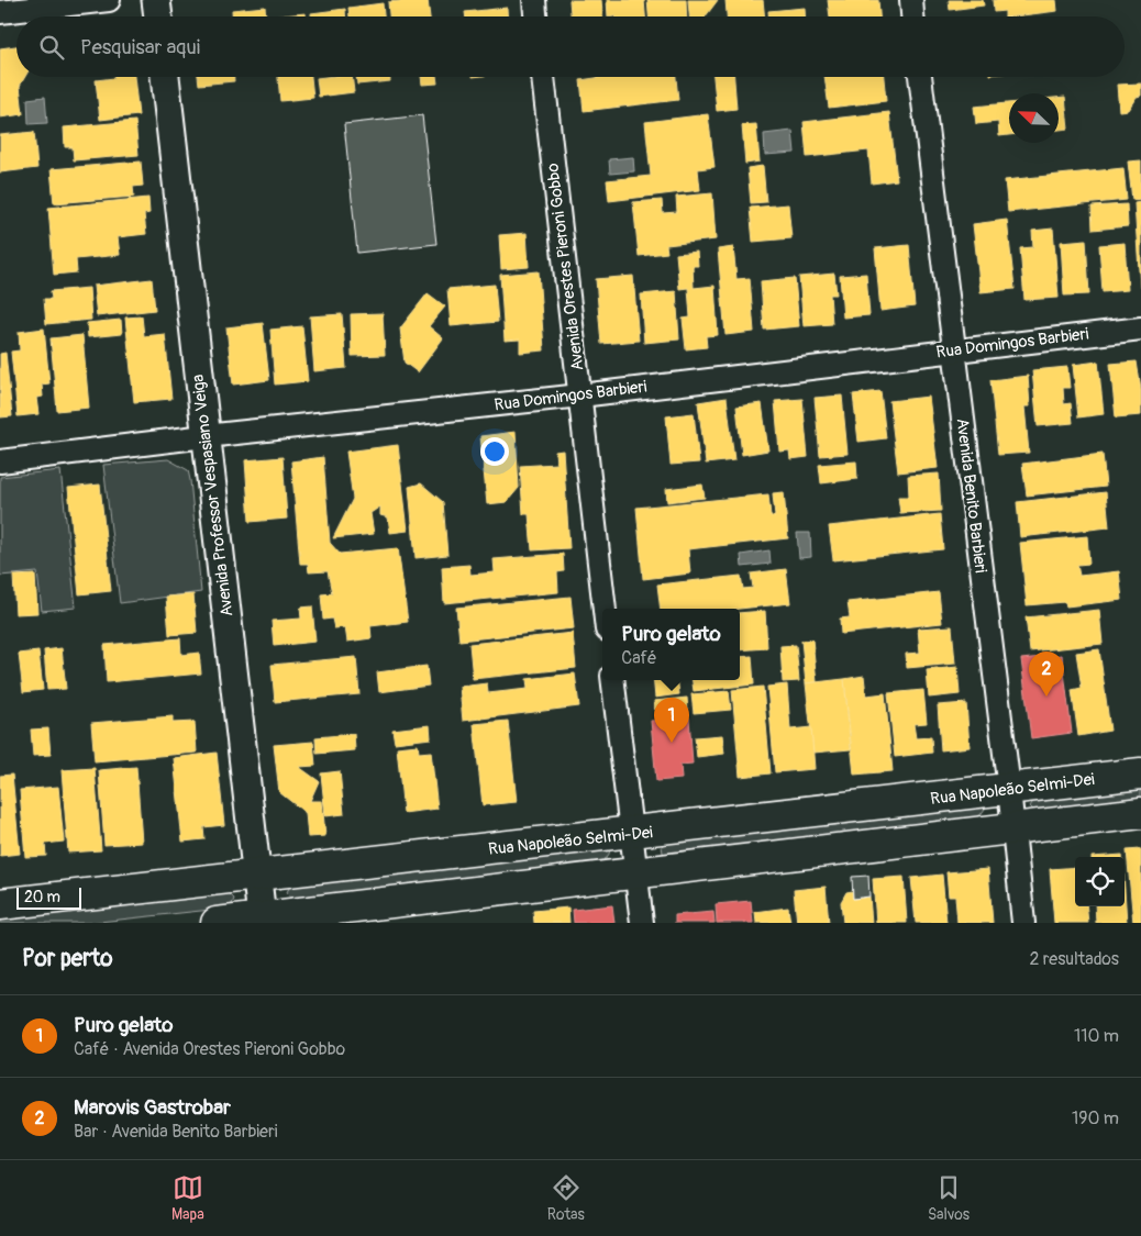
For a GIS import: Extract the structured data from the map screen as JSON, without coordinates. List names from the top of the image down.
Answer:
{
  "streets": {
    "main road": ["Rua Napoleão Selmi-Dei"],
    "street": [
      "Avenida Orestes Pieroni Gobbo",
      "Rua Domingos Barbieri",
      "Avenida Professor Vespasiano Veiga",
      "Avenida Benito Barbieri"
    ]
  },
  "crossings": [
    ["Avenida Orestes Pieroni Gobbo", "Rua Domingos Barbieri"],
    ["Rua Domingos Barbieri", "Avenida Professor Vespasiano Veiga"],
    ["Rua Domingos Barbieri", "Avenida Benito Barbieri"],
    ["Avenida Professor Vespasiano Veiga", "Rua Napoleão Selmi-Dei"],
    ["Avenida Benito Barbieri", "Rua Napoleão Selmi-Dei"]
  ],
  "scale_bar": "20 m",
  "north": "top left",
  "page": {
    "search": "Pesquisar aqui",
    "popup": ["Puro gelato", "Café"],
    "pins": ["2", "1"],
    "scale": "20 m",
    "heading": ["Por perto", "2 resultados"],
    "list": [
      {
        "mark": "1",
        "name": "Puro gelato",
        "note": "Café · Avenida Orestes Pieroni Gobbo",
        "value": "110 m"
      },
      {
        "mark": "2",
        "name": "Marovis Gastrobar",
        "note": "Bar · Avenida Benito Barbieri",
        "value": "190 m"
      }
    ],
    "nav": ["Mapa", "Rotas", "Salvos"]
  }
}
